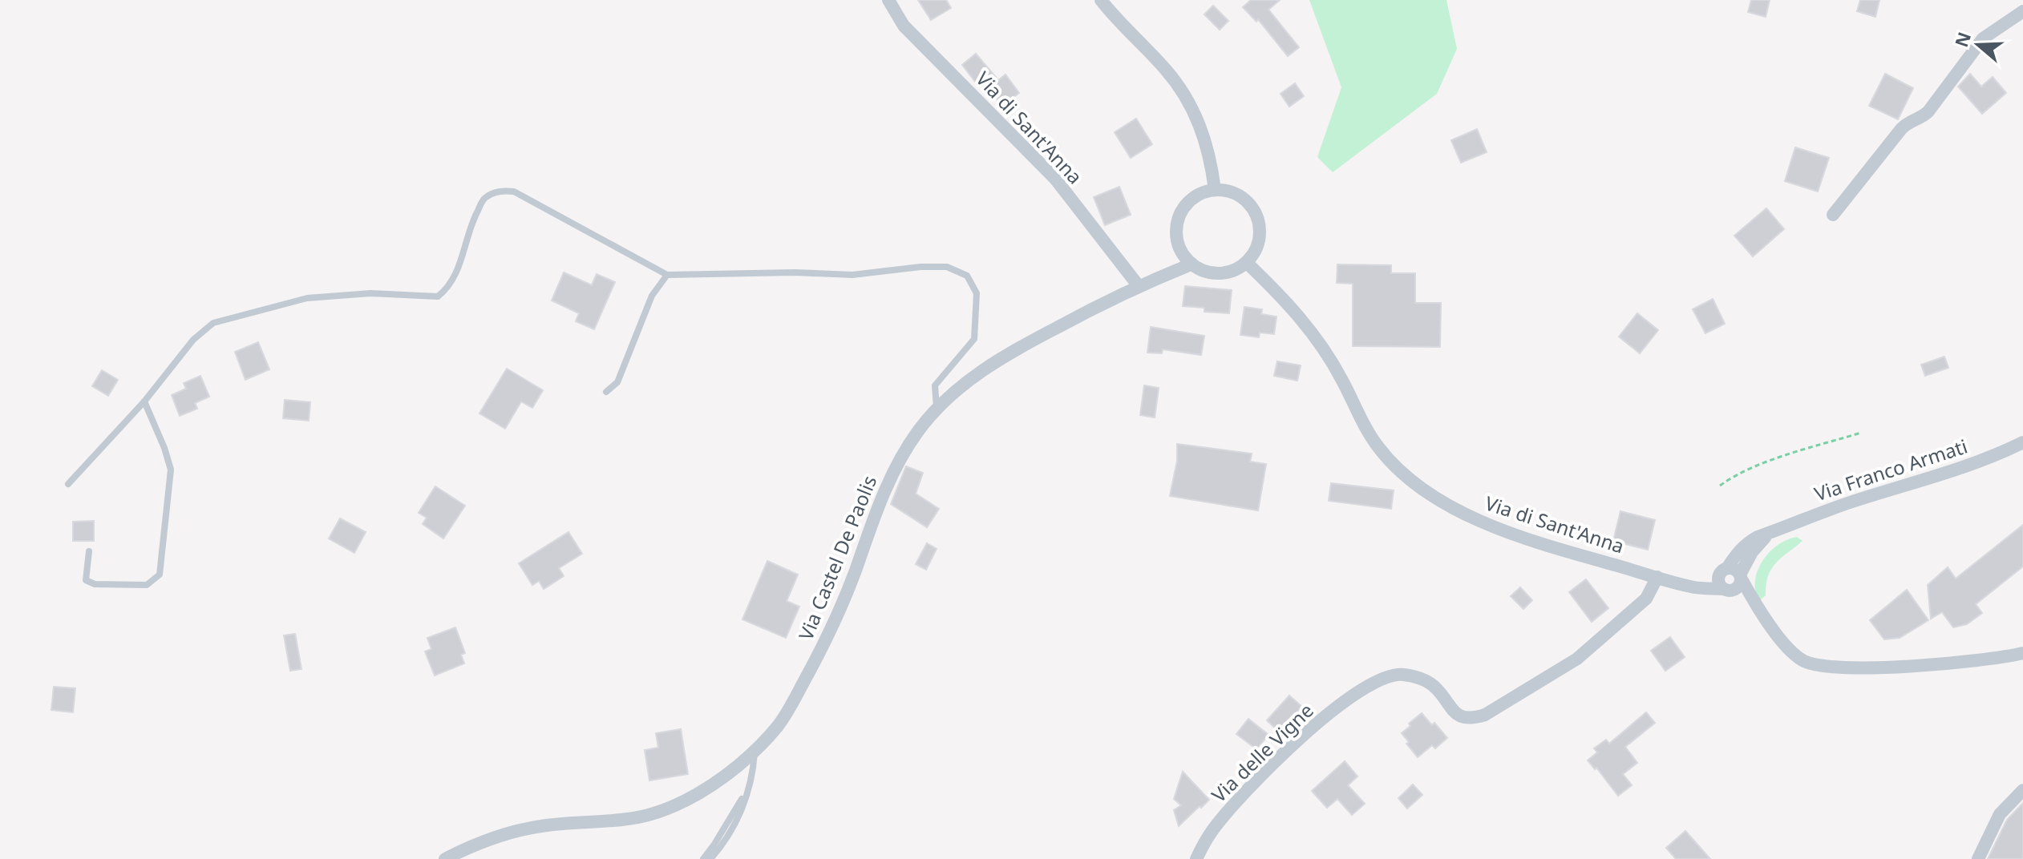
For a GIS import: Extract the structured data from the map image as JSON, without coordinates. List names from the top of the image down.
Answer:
{
  "streets": {
    "street": [
      "Via di Sant'Anna",
      "Via Franco Armati",
      "Via Castel De Paolis",
      "Via delle Vigne"
    ]
  },
  "crossings": [
    ["Via di Sant'Anna", "Via Franco Armati"],
    ["Via di Sant'Anna", "Via Castel De Paolis"],
    ["Via di Sant'Anna", "Via delle Vigne"]
  ],
  "north": "left"
}
